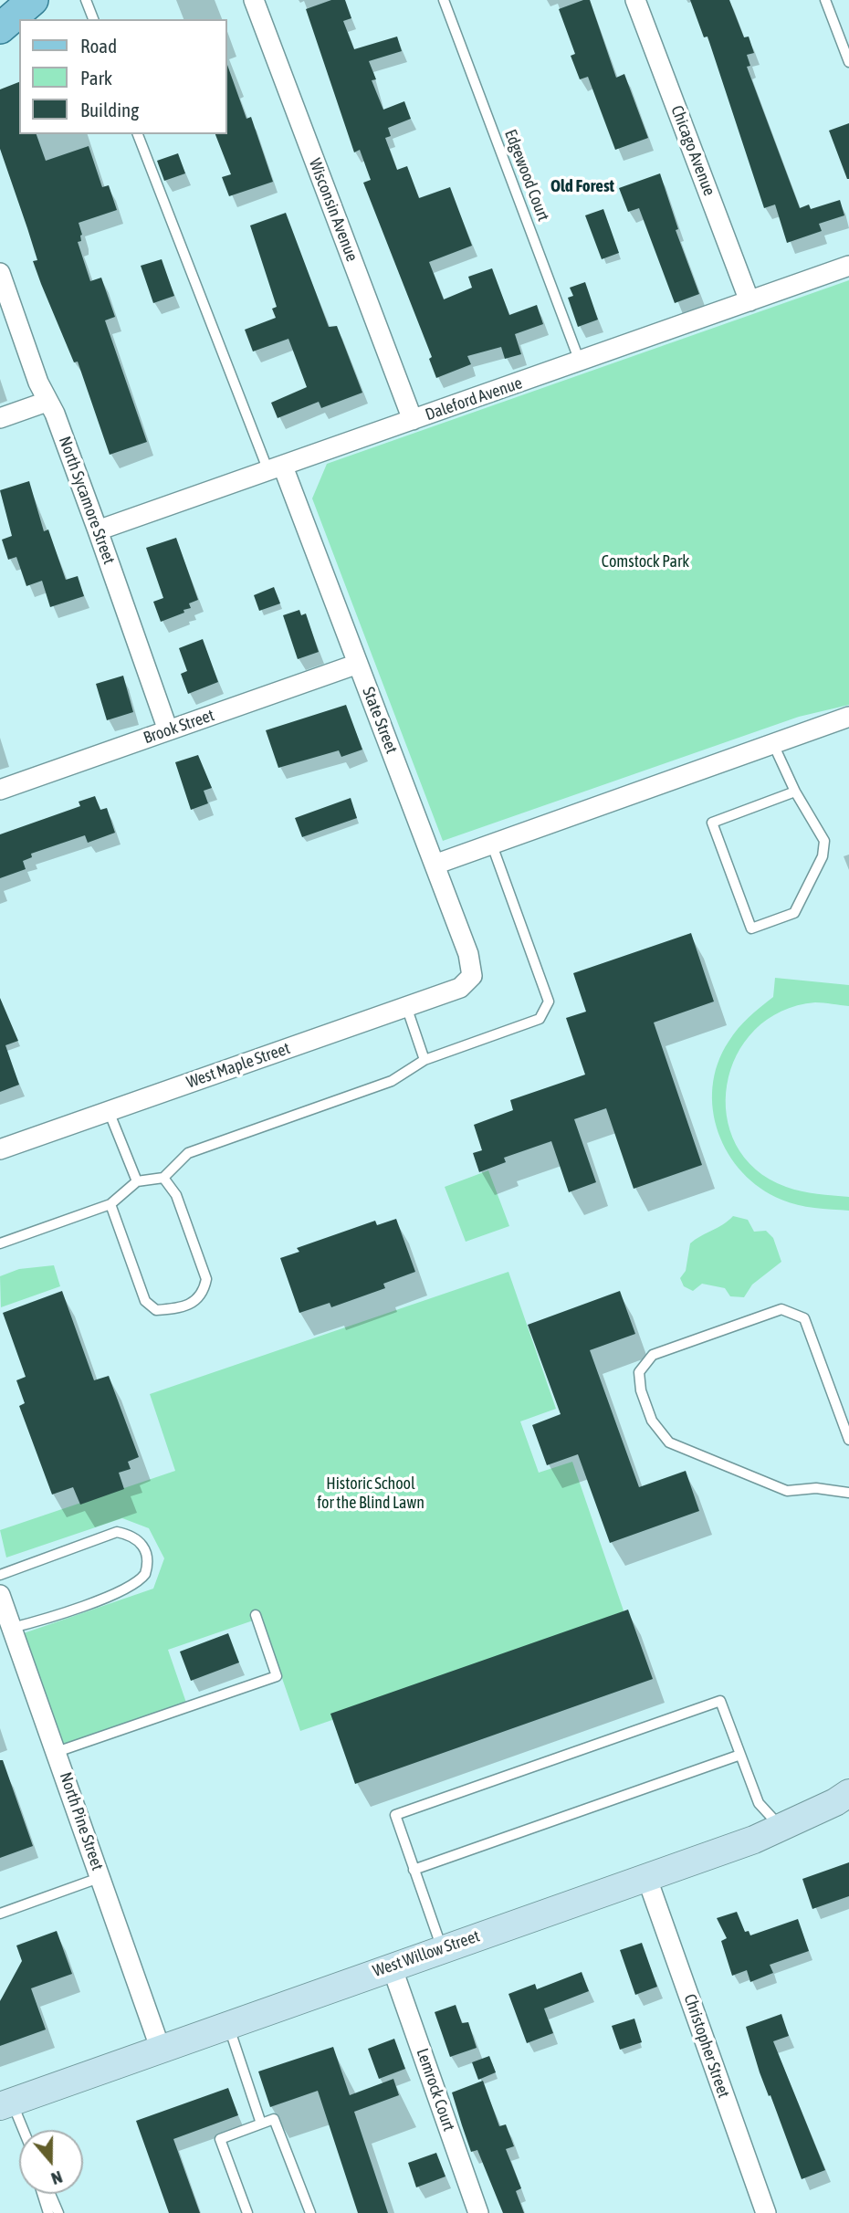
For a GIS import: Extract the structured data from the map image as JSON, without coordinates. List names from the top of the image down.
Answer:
{
  "streets": {
    "street": [
      "Chicago Avenue",
      "Wisconsin Avenue",
      "Daleford Avenue",
      "North Sycamore Street",
      "State Street",
      "Brook Street",
      "West Maple Street",
      "North Pine Street",
      "West Willow Street",
      "Christopher Street",
      "Lemrock Court"
    ],
    "lane": ["Edgewood Court"]
  },
  "crossings": [
    ["Chicago Avenue", "Daleford Avenue"],
    ["Edgewood Court", "Daleford Avenue"],
    ["Wisconsin Avenue", "Daleford Avenue"],
    ["Daleford Avenue", "North Sycamore Street"],
    ["Daleford Avenue", "State Street"],
    ["North Sycamore Street", "Brook Street"],
    ["State Street", "Brook Street"],
    ["State Street", "West Maple Street"],
    ["North Pine Street", "West Willow Street"],
    ["West Willow Street", "Christopher Street"],
    ["West Willow Street", "Lemrock Court"]
  ],
  "districts": ["Old Forest"],
  "parks": ["Comstock Park", "Historic School for the Blind Lawn"],
  "legend": ["Road", "Park", "Building"],
  "north": "bottom"
}
